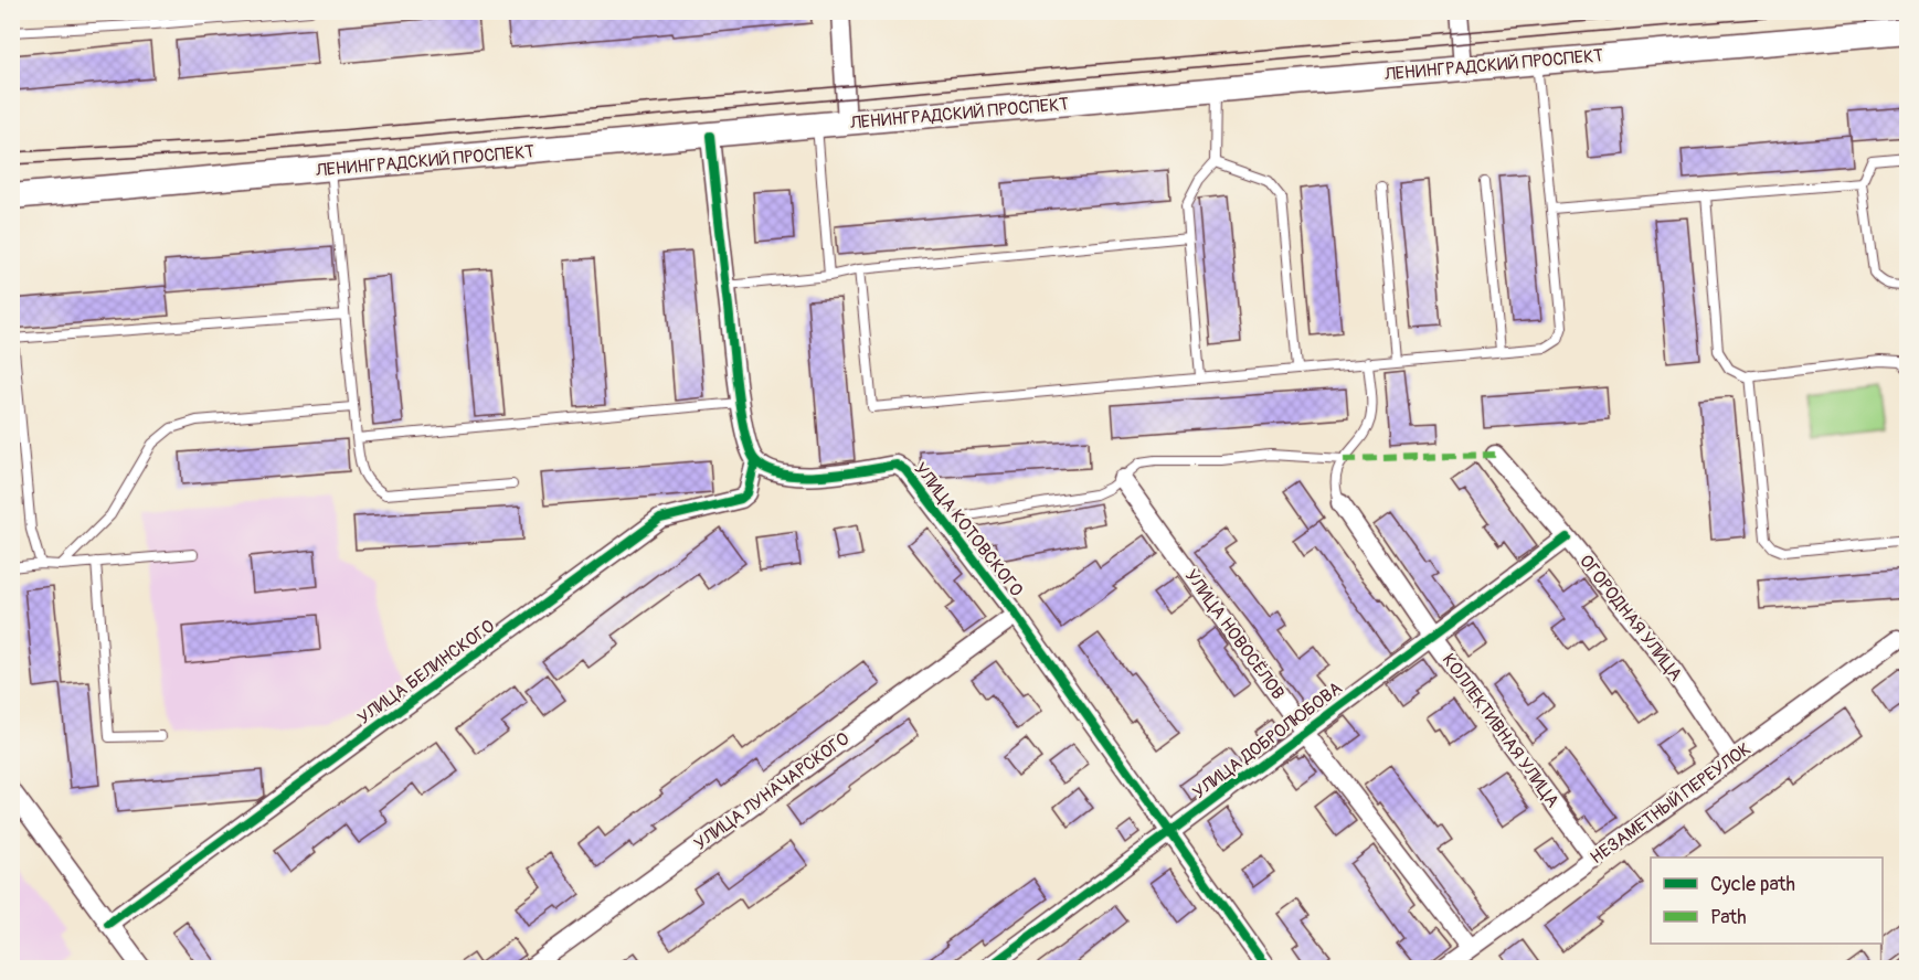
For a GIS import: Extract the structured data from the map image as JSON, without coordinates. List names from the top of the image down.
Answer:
{
  "streets": {
    "main road": ["ЛЕНИНГРАДСКИЙ ПРОСПЕКТ"],
    "street": [
      "УЛИЦА КОТОВСКОГО",
      "ОГОРОДНАЯ УЛИЦА",
      "УЛИЦА НОВОСЁЛОВ",
      "УЛИЦА БЕЛИНСКОГО",
      "КОЛЛЕКТИВНАЯ УЛИЦА",
      "УЛИЦА ДОБРОЛЮБОВА",
      "УЛИЦА ЛУНАЧАРСКОГО",
      "НЕЗАМЕТНЫЙ ПЕРЕУЛОК"
    ]
  },
  "crossings": [
    ["УЛИЦА КОТОВСКОГО", "УЛИЦА БЕЛИНСКОГО"],
    ["УЛИЦА КОТОВСКОГО", "УЛИЦА ДОБРОЛЮБОВА"],
    ["УЛИЦА КОТОВСКОГО", "УЛИЦА ЛУНАЧАРСКОГО"],
    ["ОГОРОДНАЯ УЛИЦА", "УЛИЦА ДОБРОЛЮБОВА"],
    ["ОГОРОДНАЯ УЛИЦА", "НЕЗАМЕТНЫЙ ПЕРЕУЛОК"],
    ["УЛИЦА НОВОСЁЛОВ", "УЛИЦА ДОБРОЛЮБОВА"],
    ["УЛИЦА НОВОСЁЛОВ", "НЕЗАМЕТНЫЙ ПЕРЕУЛОК"],
    ["КОЛЛЕКТИВНАЯ УЛИЦА", "УЛИЦА ДОБРОЛЮБОВА"],
    ["КОЛЛЕКТИВНАЯ УЛИЦА", "НЕЗАМЕТНЫЙ ПЕРЕУЛОК"]
  ],
  "legend": ["Cycle path", "Path"]
}
